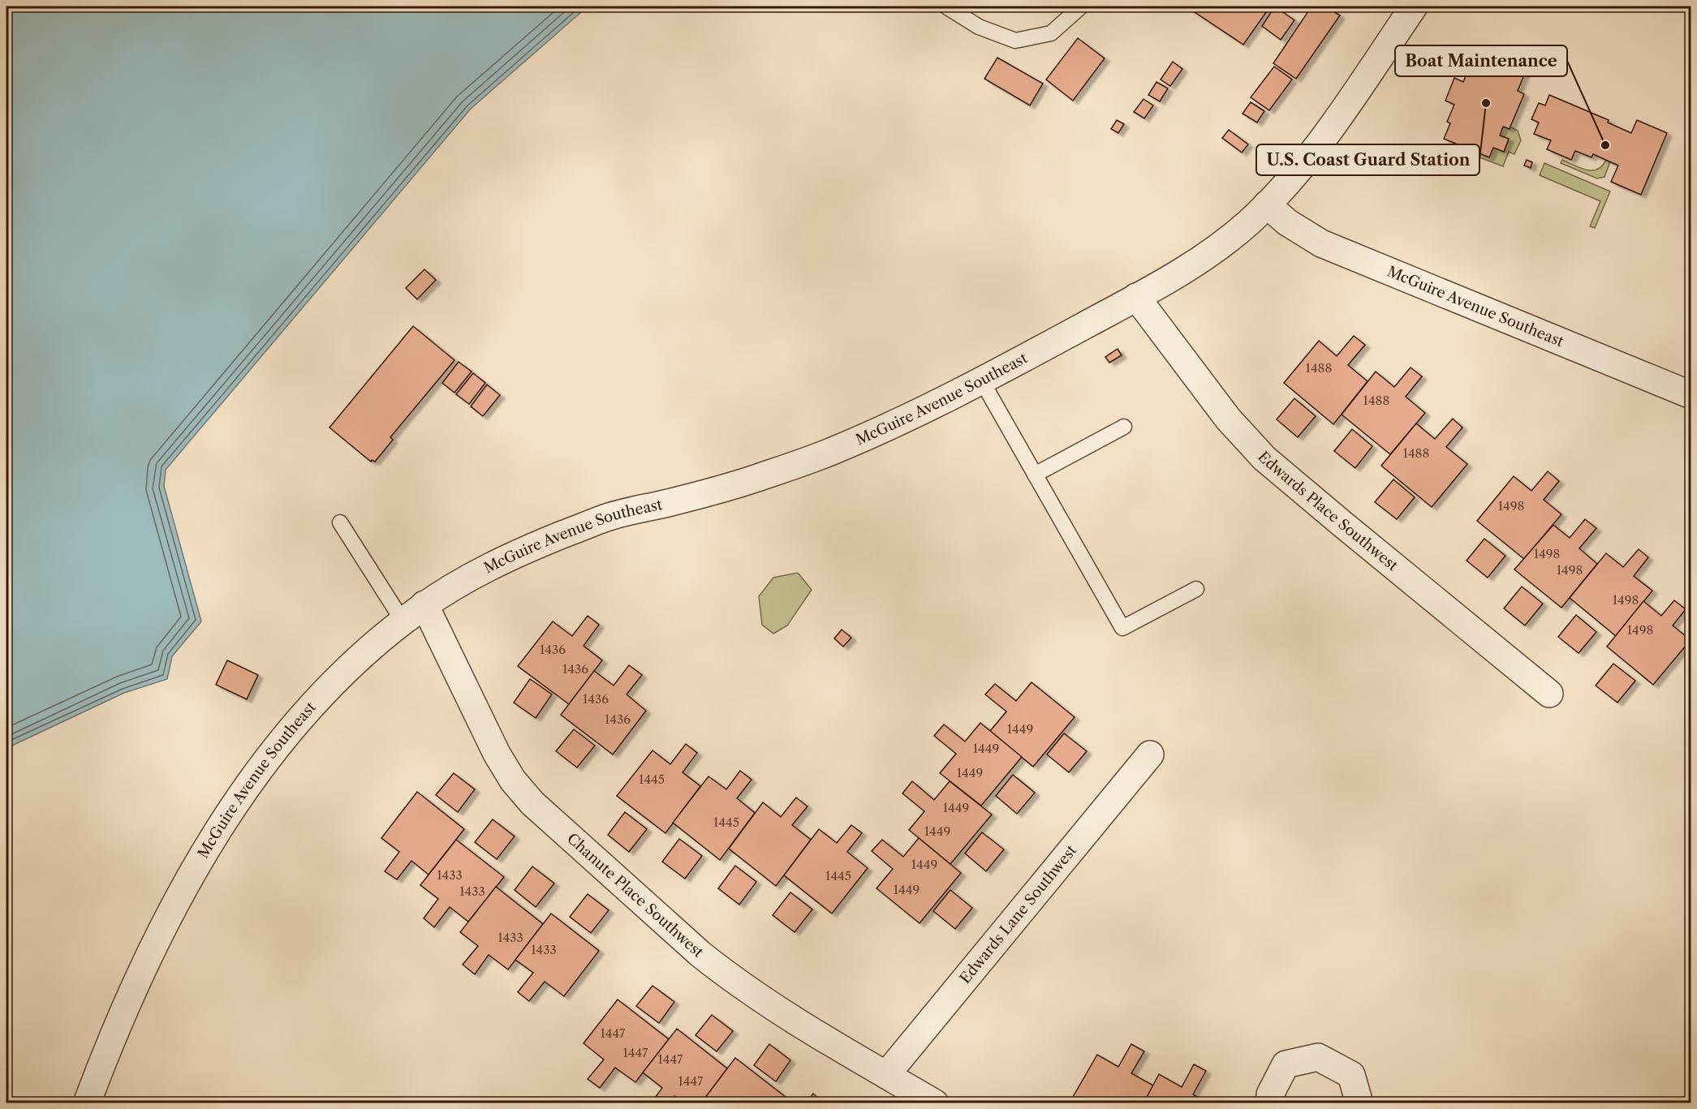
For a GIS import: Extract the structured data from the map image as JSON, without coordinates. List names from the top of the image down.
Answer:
{
  "streets": {
    "street": [
      "McGuire Avenue Southeast",
      "Edwards Place Southwest",
      "Chanute Place Southwest",
      "Edwards Lane Southwest"
    ]
  },
  "crossings": [
    ["McGuire Avenue Southeast", "Edwards Place Southwest"],
    ["McGuire Avenue Southeast", "Chanute Place Southwest"],
    ["Chanute Place Southwest", "Edwards Lane Southwest"]
  ],
  "places": ["U.S. Coast Guard Station", "Boat Maintenance"],
  "house_numbers": [
    "1488",
    "1488",
    "1488",
    "1498",
    "1498",
    "1498",
    "1498",
    "1498",
    "1436",
    "1436",
    "1436",
    "1436",
    "1449",
    "1449",
    "1449",
    "1445",
    "1449",
    "1445",
    "1449",
    "1449",
    "1433",
    "1445",
    "1449",
    "1433",
    "1433",
    "1433",
    "1447",
    "1447",
    "1447",
    "1447"
  ]
}
